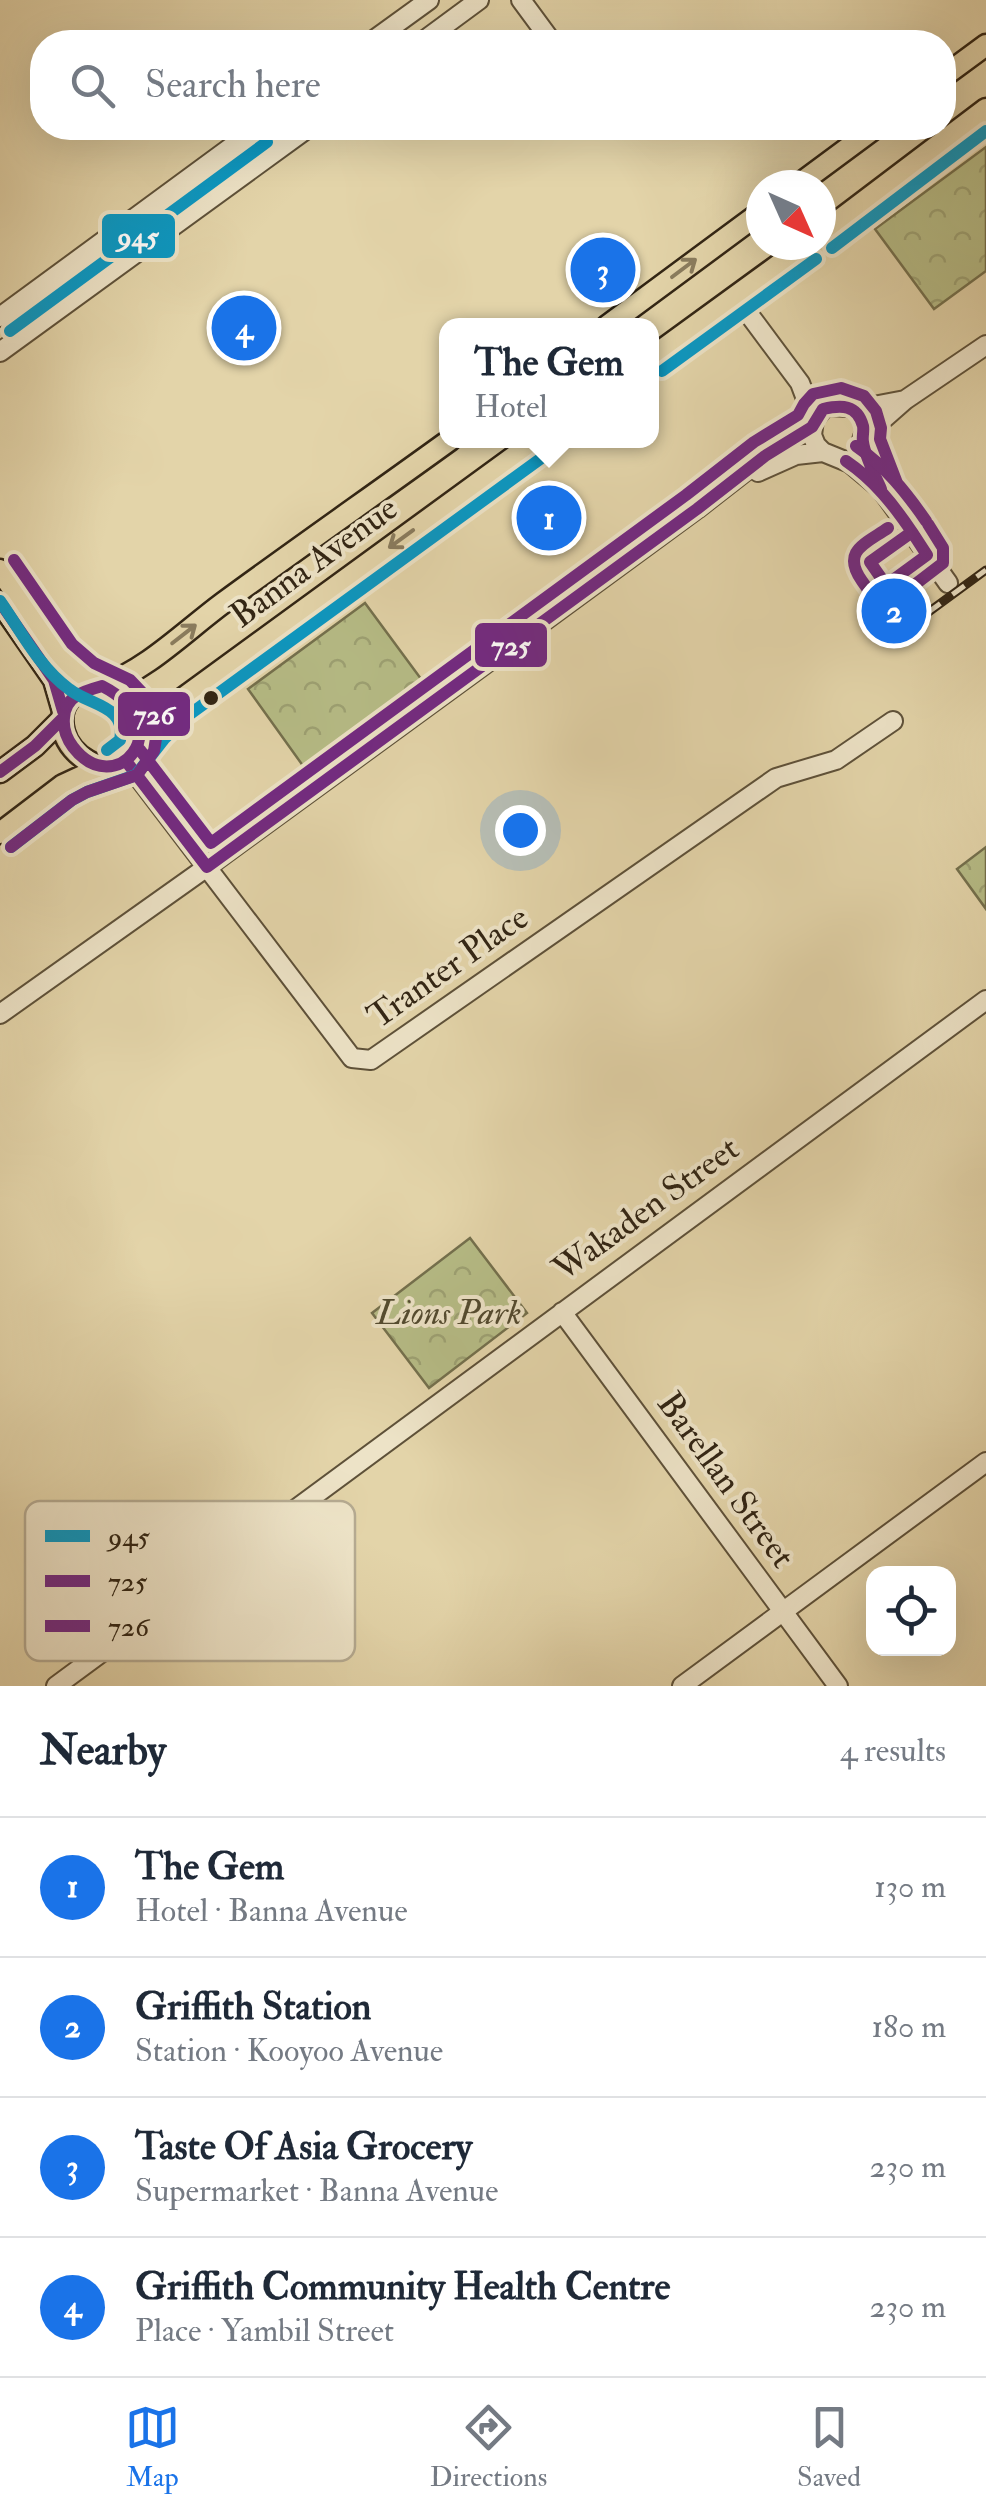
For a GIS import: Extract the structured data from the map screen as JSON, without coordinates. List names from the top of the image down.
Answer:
{
  "streets": {
    "main road": ["Banna Avenue"],
    "street": ["Tranter Place", "Wakaden Street", "Barellan Street"]
  },
  "crossings": [
    ["Banna Avenue", "Tranter Place"],
    ["Wakaden Street", "Barellan Street"]
  ],
  "parks": ["Lions Park"],
  "lines": ["transit line 945", "transit line 726", "transit line 725"],
  "legend": ["945", "725", "726"],
  "north": "bottom right",
  "page": {
    "search": "Search here",
    "pins": [
      "3",
      "4",
      "1",
      "2"
    ],
    "popup": ["The Gem", "Hotel"],
    "heading": ["Nearby", "4 results"],
    "list": [
      {
        "mark": "1",
        "name": "The Gem",
        "note": "Hotel · Banna Avenue",
        "value": "130 m"
      },
      {
        "mark": "2",
        "name": "Griffith Station",
        "note": "Station · Kooyoo Avenue",
        "value": "180 m"
      },
      {
        "mark": "3",
        "name": "Taste Of Asia Grocery",
        "note": "Supermarket · Banna Avenue",
        "value": "230 m"
      },
      {
        "mark": "4",
        "name": "Griffith Community Health Centre",
        "note": "Place · Yambil Street",
        "value": "230 m"
      }
    ],
    "nav": ["Map", "Directions", "Saved"]
  }
}
